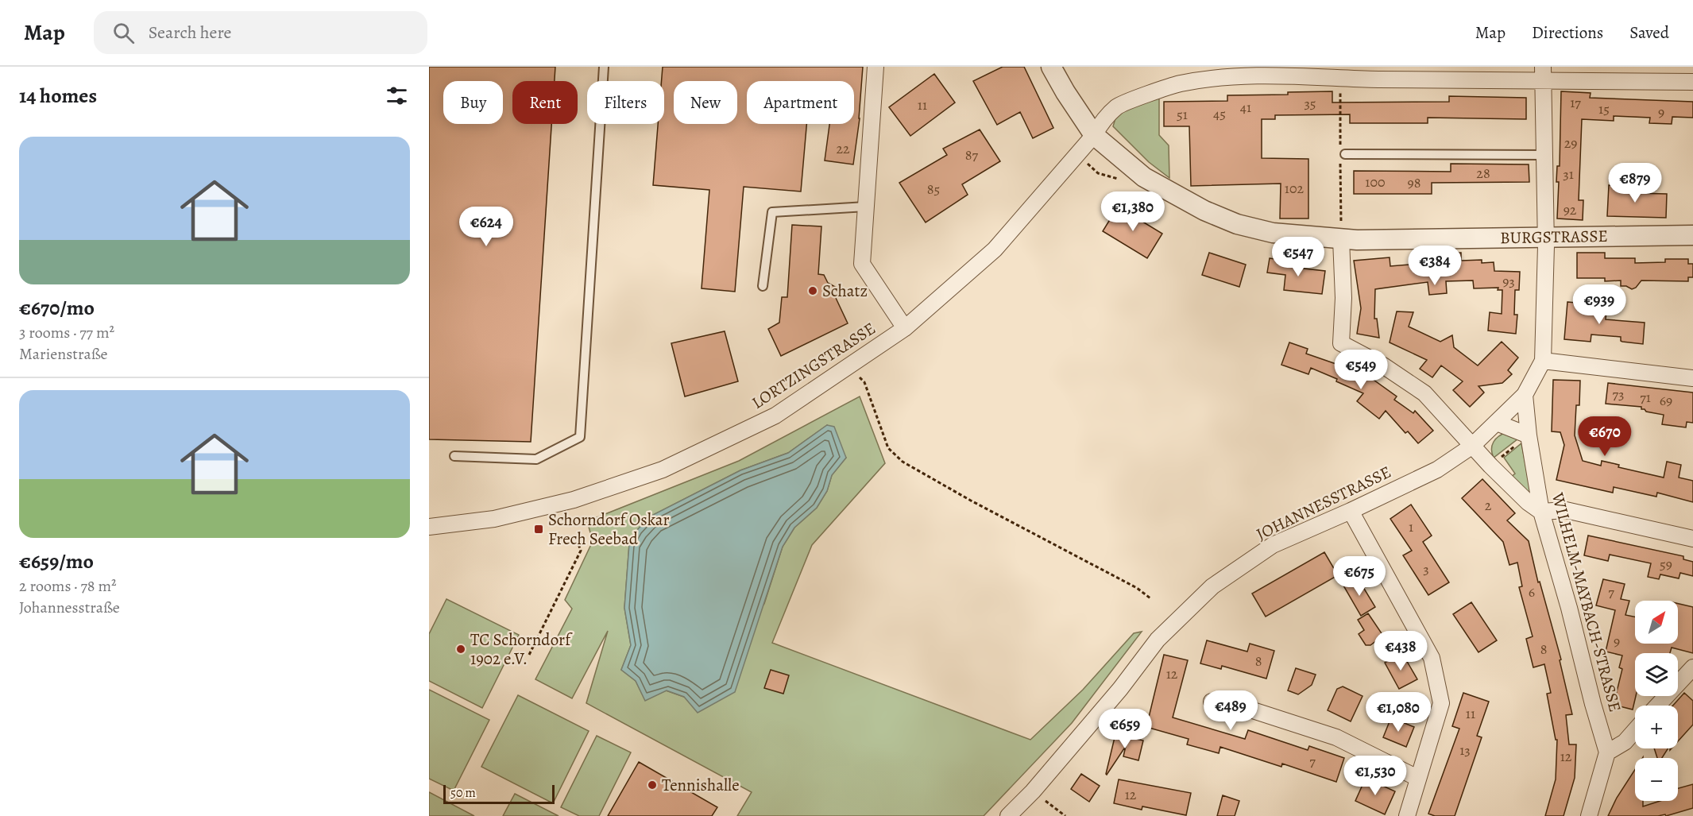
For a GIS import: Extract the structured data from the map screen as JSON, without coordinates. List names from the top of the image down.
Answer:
{
  "streets": {
    "street": [
      "BURGSTRASSE",
      "LORTZINGSTRASSE",
      "JOHANNESSTRASSE",
      "WILHELM-MAYBACH-STRASSE"
    ]
  },
  "crossings": [
    ["BURGSTRASSE", "LORTZINGSTRASSE"],
    ["BURGSTRASSE", "JOHANNESSTRASSE"],
    ["LORTZINGSTRASSE", "JOHANNESSTRASSE"],
    ["JOHANNESSTRASSE", "WILHELM-MAYBACH-STRASSE"]
  ],
  "places": {
    "other": ["Schatz", "TC Schorndorf 1902 e.V.", "Tennishalle"],
    "transit": ["Schorndorf Oskar Frech Seebad"]
  },
  "house_numbers": [
    "17",
    "35",
    "11",
    "41",
    "15",
    "9",
    "45",
    "51",
    "29",
    "22",
    "87",
    "28",
    "31",
    "100",
    "98",
    "102",
    "85",
    "92",
    "93",
    "73",
    "71",
    "69",
    "2",
    "1",
    "59",
    "3",
    "6",
    "7",
    "9",
    "8",
    "8",
    "12",
    "11",
    "13",
    "12",
    "7",
    "12"
  ],
  "scale_bar": "50 m",
  "north": "top right",
  "page": {
    "header": "Map",
    "search": "Search here",
    "nav": ["Map", "Directions", "Saved"],
    "heading": "14 homes",
    "chip": [
      "Buy",
      "Rent",
      "Filters",
      "New",
      "Apartment"
    ],
    "list": [
      {
        "name": "€670/mo",
        "note": "3 rooms · 77 m² · Marienstraße"
      },
      {
        "name": "€659/mo",
        "note": "2 rooms · 78 m² · Johannesstraße"
      }
    ],
    "price": [
      "€879",
      "€1,380",
      "€624",
      "€547",
      "€384",
      "€939",
      "€549",
      "€670",
      "€675",
      "€438",
      "€489",
      "€1,080",
      "€659",
      "€1,530"
    ],
    "map_buttons": ["+", "−"],
    "scale": "50 m"
  }
}
